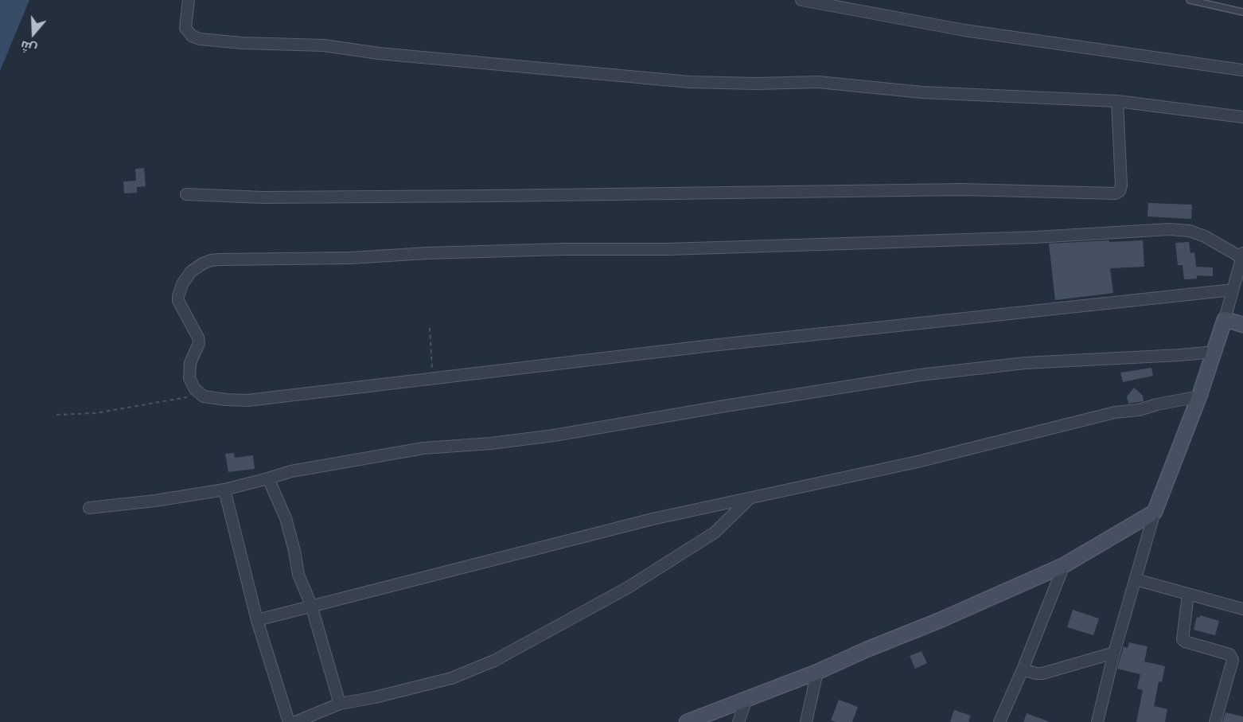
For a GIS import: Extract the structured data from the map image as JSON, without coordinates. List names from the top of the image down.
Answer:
{
  "north": "bottom"
}
